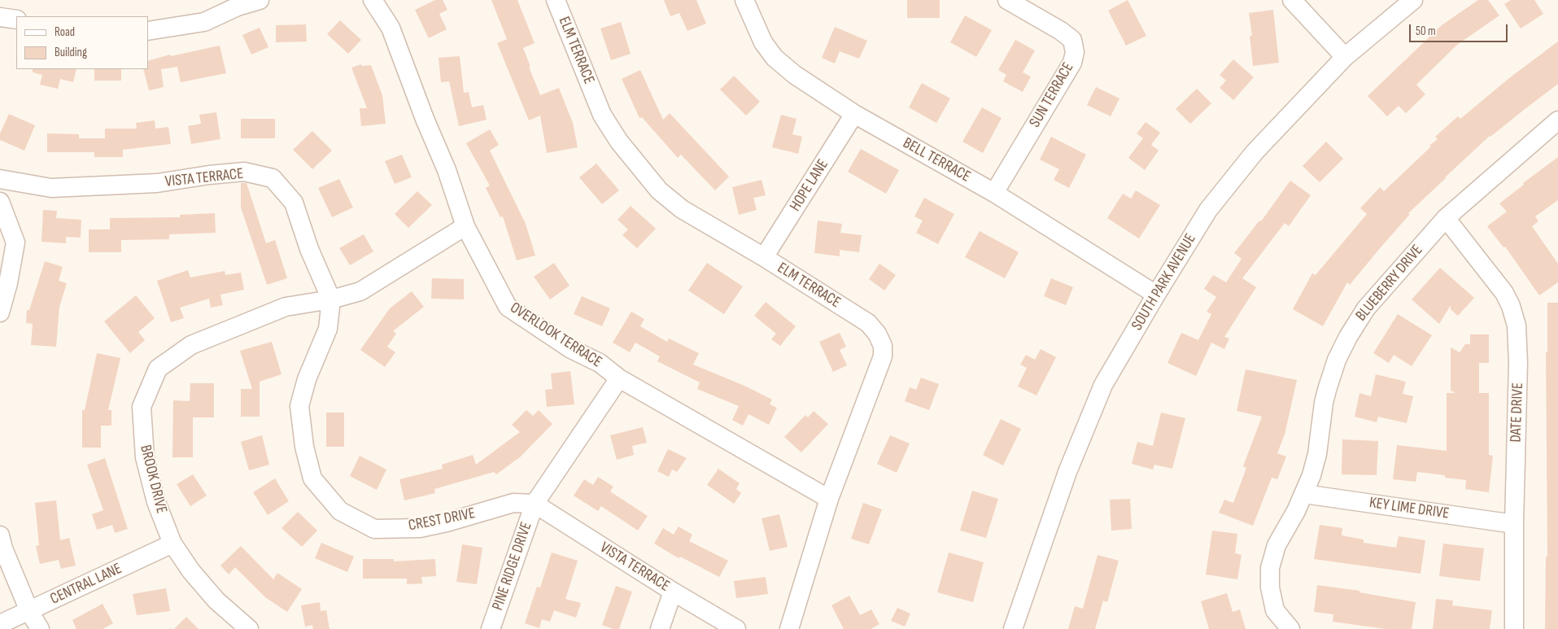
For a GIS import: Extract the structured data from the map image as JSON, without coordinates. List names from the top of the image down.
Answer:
{
  "streets": {
    "street": [
      "ELM TERRACE",
      "SUN TERRACE",
      "BELL TERRACE",
      "VISTA TERRACE",
      "HOPE LANE",
      "SOUTH PARK AVENUE",
      "BLUEBERRY DRIVE",
      "OVERLOOK TERRACE",
      "DATE DRIVE",
      "BROOK DRIVE",
      "KEY LIME DRIVE",
      "CREST DRIVE",
      "PINE RIDGE DRIVE",
      "CENTRAL LANE"
    ]
  },
  "crossings": [
    ["ELM TERRACE", "HOPE LANE"],
    ["ELM TERRACE", "OVERLOOK TERRACE"],
    ["SUN TERRACE", "BELL TERRACE"],
    ["BELL TERRACE", "HOPE LANE"],
    ["BELL TERRACE", "SOUTH PARK AVENUE"],
    ["VISTA TERRACE", "BROOK DRIVE"],
    ["VISTA TERRACE", "CREST DRIVE"],
    ["VISTA TERRACE", "PINE RIDGE DRIVE"],
    ["BLUEBERRY DRIVE", "DATE DRIVE"],
    ["BLUEBERRY DRIVE", "KEY LIME DRIVE"],
    ["DATE DRIVE", "KEY LIME DRIVE"],
    ["BROOK DRIVE", "CREST DRIVE"],
    ["BROOK DRIVE", "CENTRAL LANE"],
    ["CREST DRIVE", "PINE RIDGE DRIVE"]
  ],
  "legend": ["Road", "Building"],
  "scale_bar": "50 m"
}
